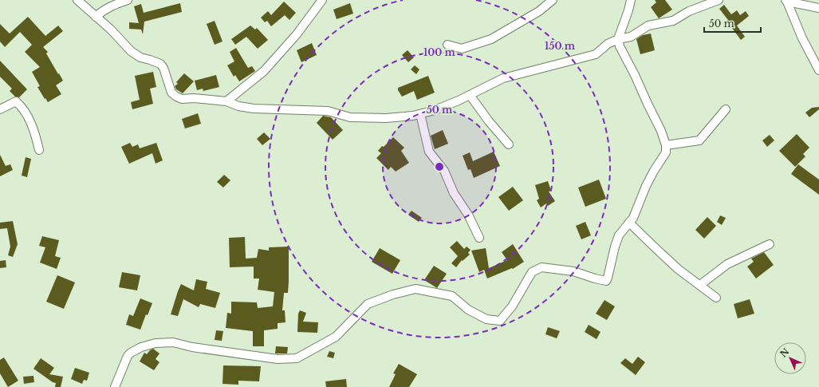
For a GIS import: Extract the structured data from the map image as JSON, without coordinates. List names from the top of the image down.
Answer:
{
  "scale_bar": "50 m",
  "north": "top left",
  "rings": ["150 m", "100 m", "50 m"]
}
